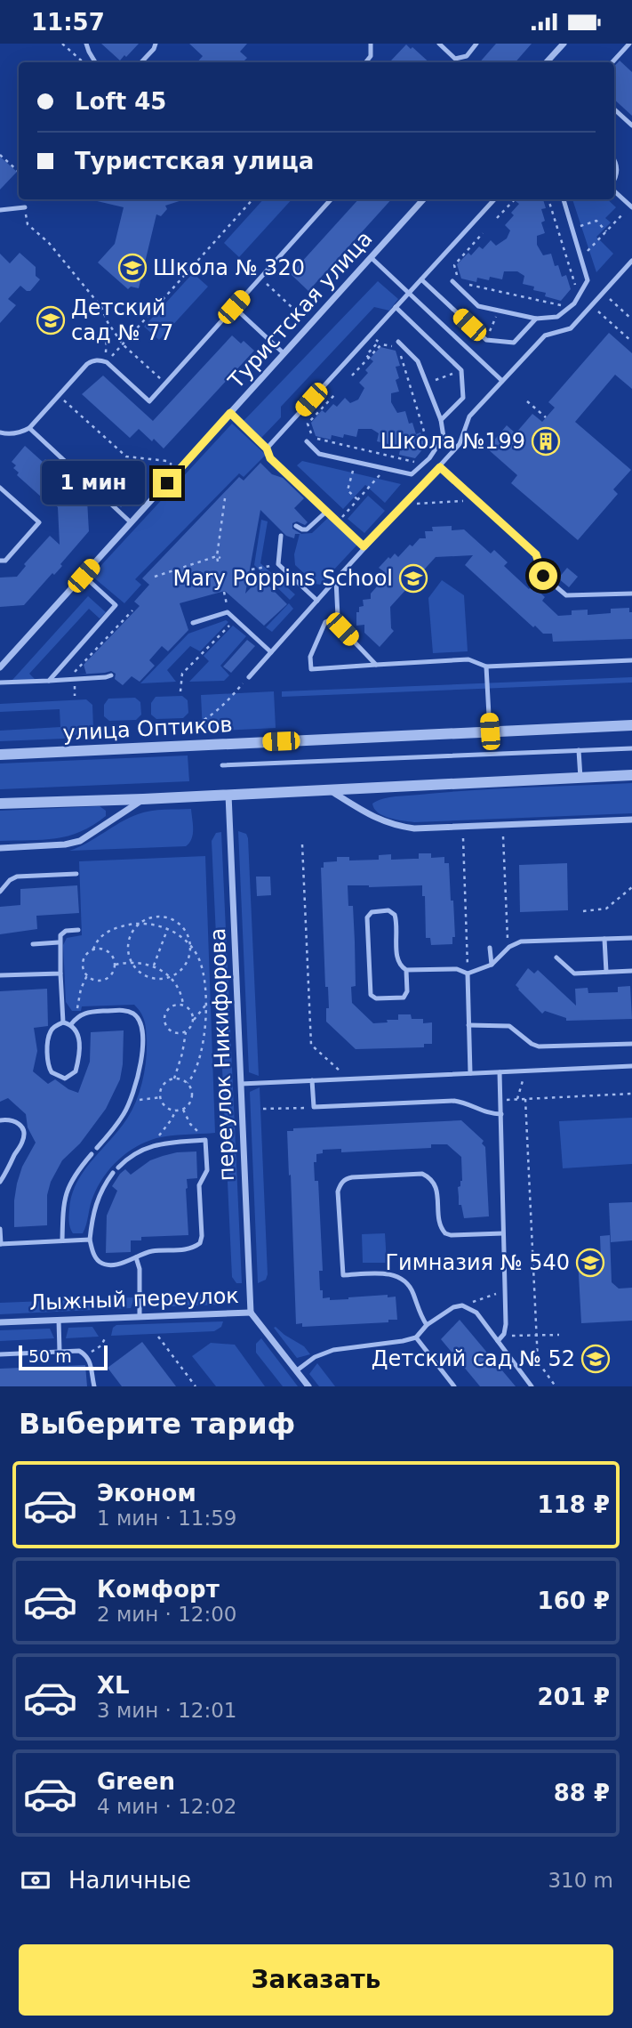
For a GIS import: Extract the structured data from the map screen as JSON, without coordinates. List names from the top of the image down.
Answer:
{
  "streets": {
    "street": [
      "Туристская улица",
      "улица Оптиков",
      "переулок Никифорова",
      "Лыжный переулок"
    ]
  },
  "crossings": [
    ["переулок Никифорова", "Лыжный переулок"]
  ],
  "places": {
    "school or university": [
      "Школа № 320",
      "Детский сад № 77",
      "Mary Poppins School",
      "Гимназия № 540",
      "Детский сад № 52"
    ],
    "building": ["Школа №199"]
  },
  "scale_bar": "50 m",
  "page": {
    "status": "11:57",
    "banner": ["Loft 45", "Туристская улица"],
    "bubble": "1 мин",
    "scale": "50 m",
    "heading": "Выберите тариф",
    "list": [
      {
        "name": "Эконом",
        "note": "1 мин · 11:59",
        "value": "118 ₽"
      },
      {
        "name": "Комфорт",
        "note": "2 мин · 12:00",
        "value": "160 ₽"
      },
      {
        "name": "XL",
        "note": "3 мин · 12:01",
        "value": "201 ₽"
      },
      {
        "name": "Green",
        "note": "4 мин · 12:02",
        "value": "88 ₽"
      }
    ],
    "pay": ["Наличные", "310 m"],
    "buttons": "Заказать"
  }
}
